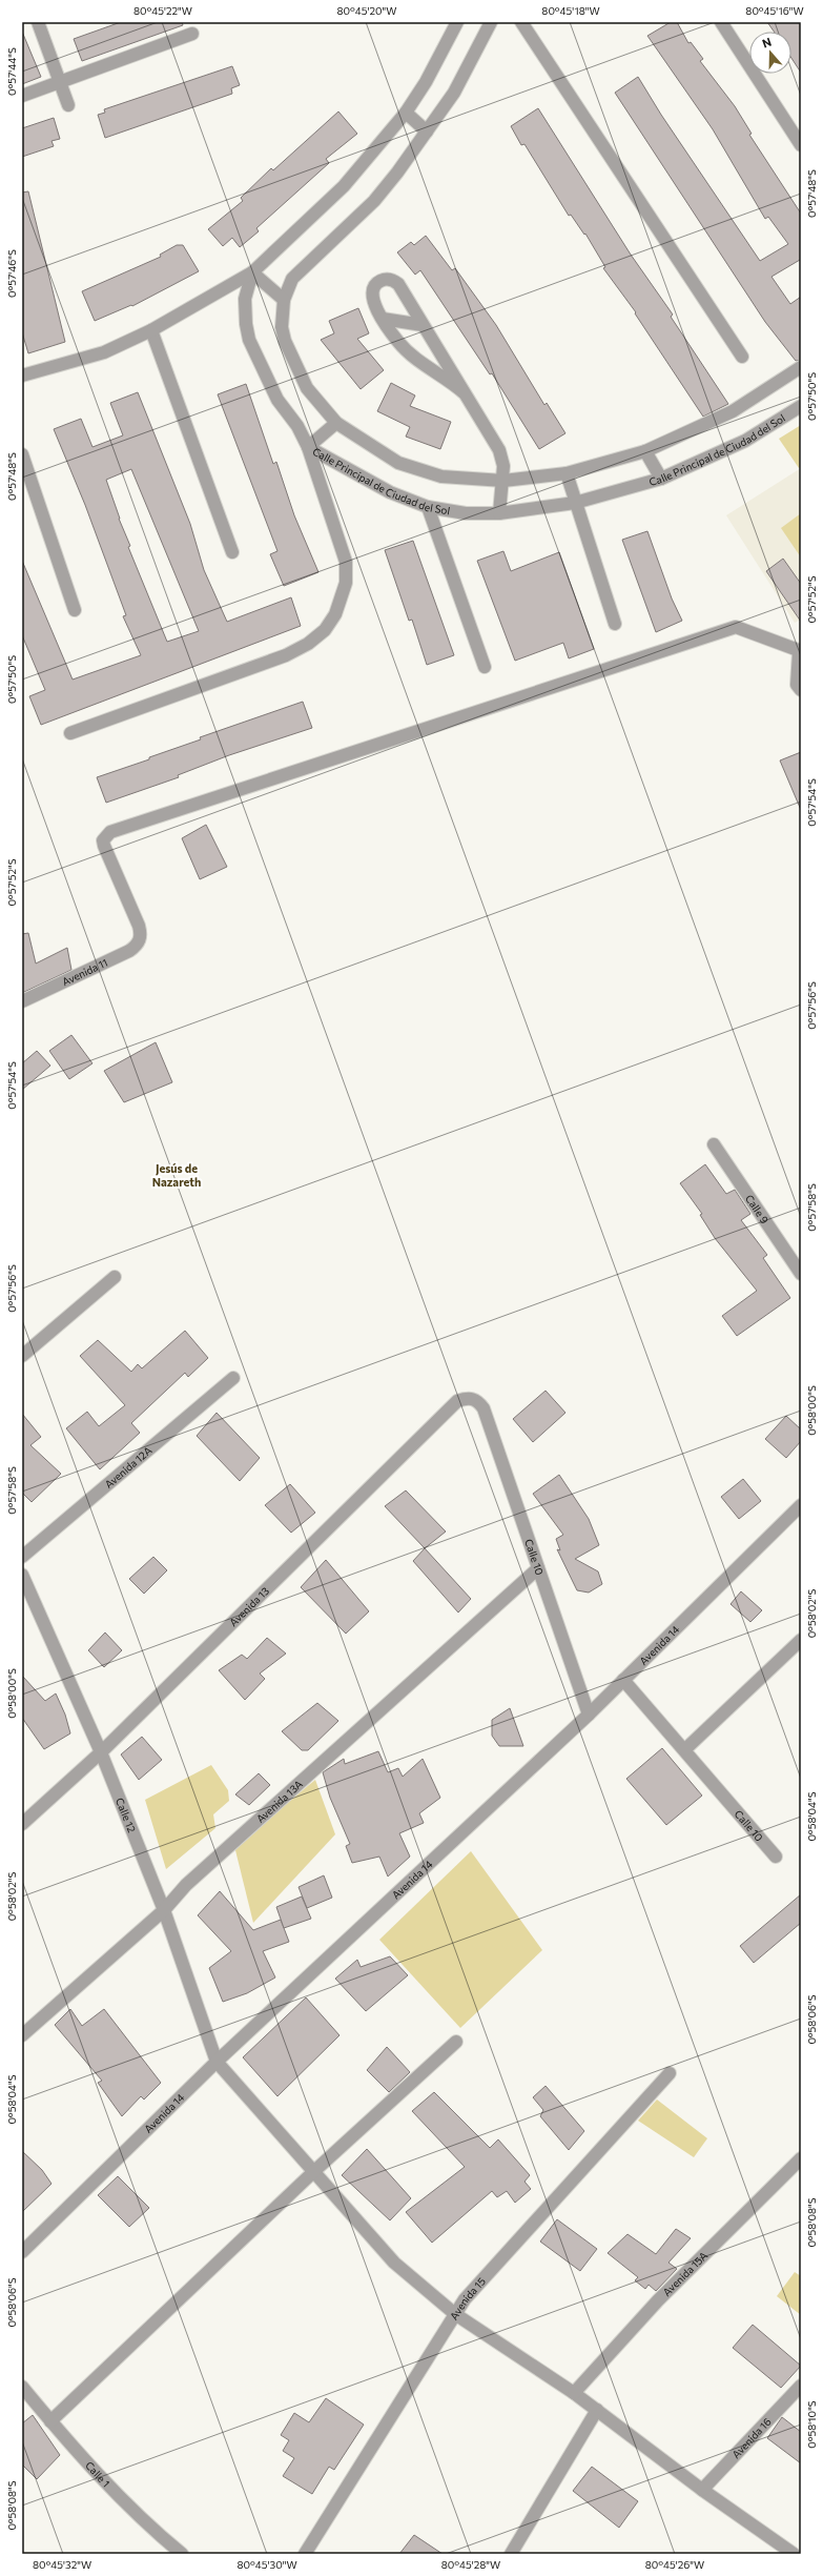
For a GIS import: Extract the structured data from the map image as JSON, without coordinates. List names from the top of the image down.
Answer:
{
  "streets": {
    "street": [
      "Calle Principal de Ciudad del Sol",
      "Avenida 11",
      "Calle 9",
      "Avenida 12A",
      "Calle 10",
      "Avenida 13",
      "Avenida 14",
      "Avenida 13A",
      "Calle 12",
      "Avenida 15A",
      "Avenida 15",
      "Avenida 16",
      "Calle 1"
    ]
  },
  "crossings": [
    ["Calle 10", "Avenida 13"],
    ["Calle 10", "Avenida 14"],
    ["Calle 10", "Avenida 13A"],
    ["Avenida 13", "Calle 12"],
    ["Avenida 14", "Calle 12"],
    ["Avenida 13A", "Calle 12"]
  ],
  "districts": ["Jesús de Nazareth"],
  "north": "top",
  "coordinates": [
    "80°45'22\"W",
    "80°45'20\"W",
    "80°45'18\"W",
    "80°45'16\"W",
    "0°57'44\"S",
    "0°57'48\"S",
    "0°57'46\"S",
    "0°57'50\"S",
    "0°57'52\"S",
    "0°57'54\"S",
    "0°57'56\"S",
    "0°57'58\"S",
    "0°58'00\"S",
    "0°58'02\"S",
    "0°58'04\"S",
    "0°58'06\"S",
    "0°58'08\"S",
    "0°58'10\"S",
    "80°45'32\"W",
    "80°45'30\"W",
    "80°45'28\"W",
    "80°45'26\"W"
  ]
}
